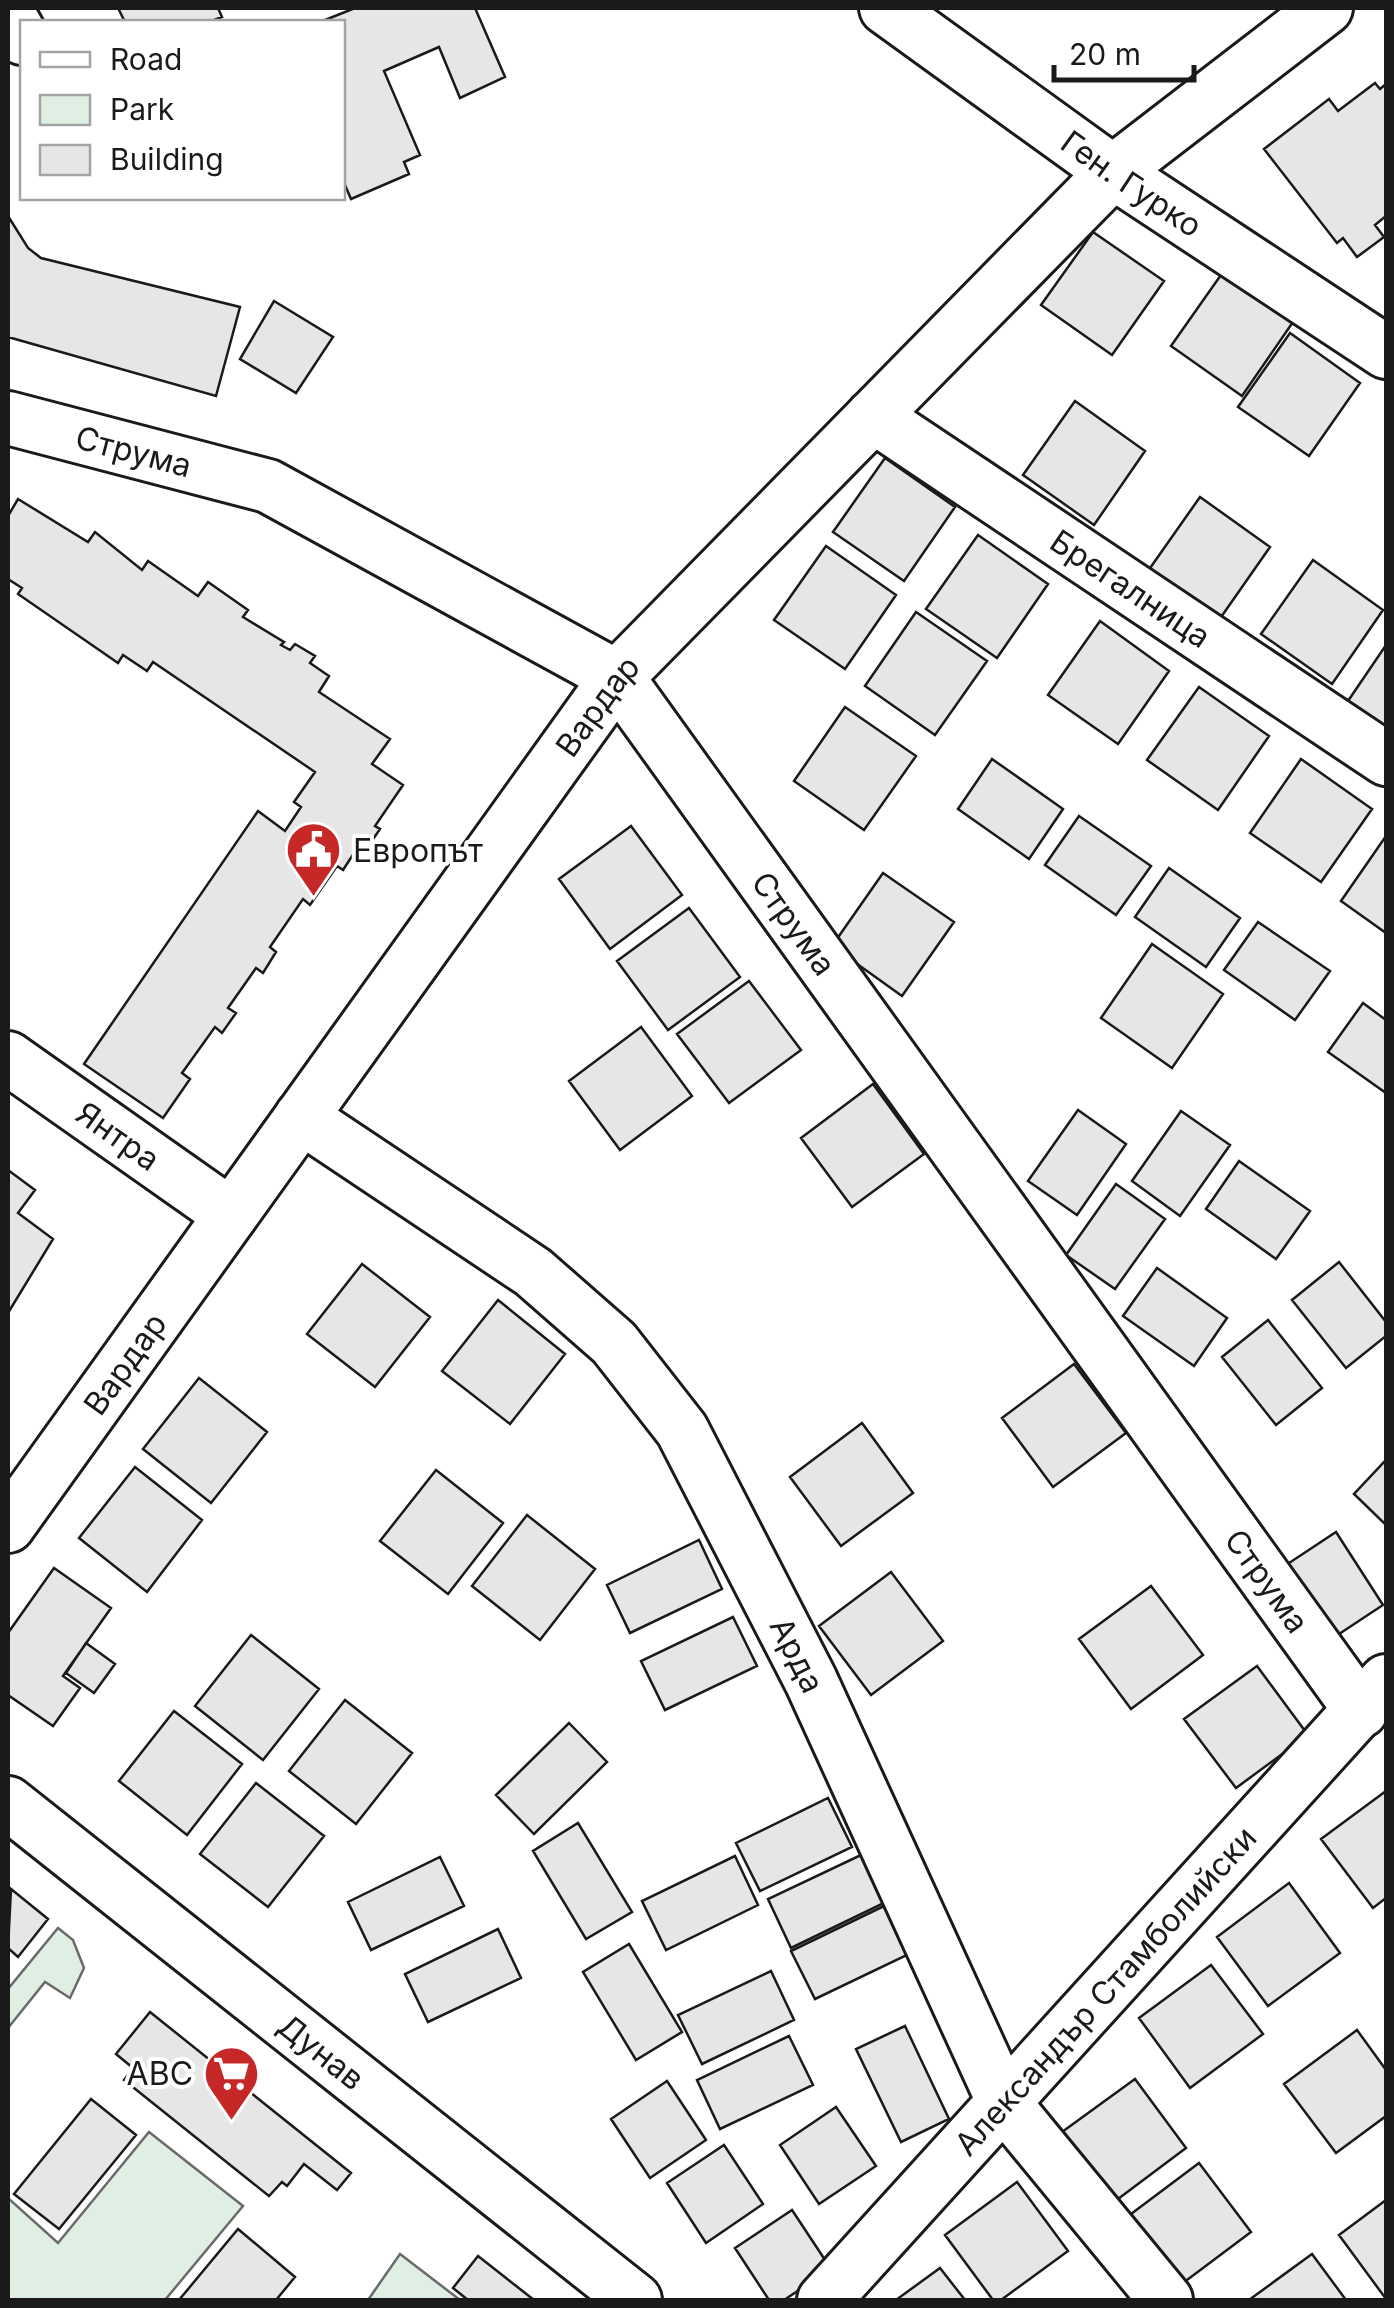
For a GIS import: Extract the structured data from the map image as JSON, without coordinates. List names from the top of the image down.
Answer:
{
  "streets": {
    "street": [
      "Ген. Гурко",
      "Струма",
      "Брегалница",
      "Вардар",
      "Янтра",
      "Арда",
      "Александър Стамболийски",
      "Дунав"
    ]
  },
  "crossings": [
    ["Ген. Гурко", "Вардар"],
    ["Струма", "Вардар"],
    ["Струма", "Александър Стамболийски"],
    ["Брегалница", "Вардар"],
    ["Вардар", "Янтра"],
    ["Вардар", "Арда"],
    ["Арда", "Александър Стамболийски"]
  ],
  "places": {
    "public building": ["Европът"],
    "supermarket": ["ABC"]
  },
  "legend": ["Road", "Park", "Building"],
  "scale_bar": "20 m"
}
